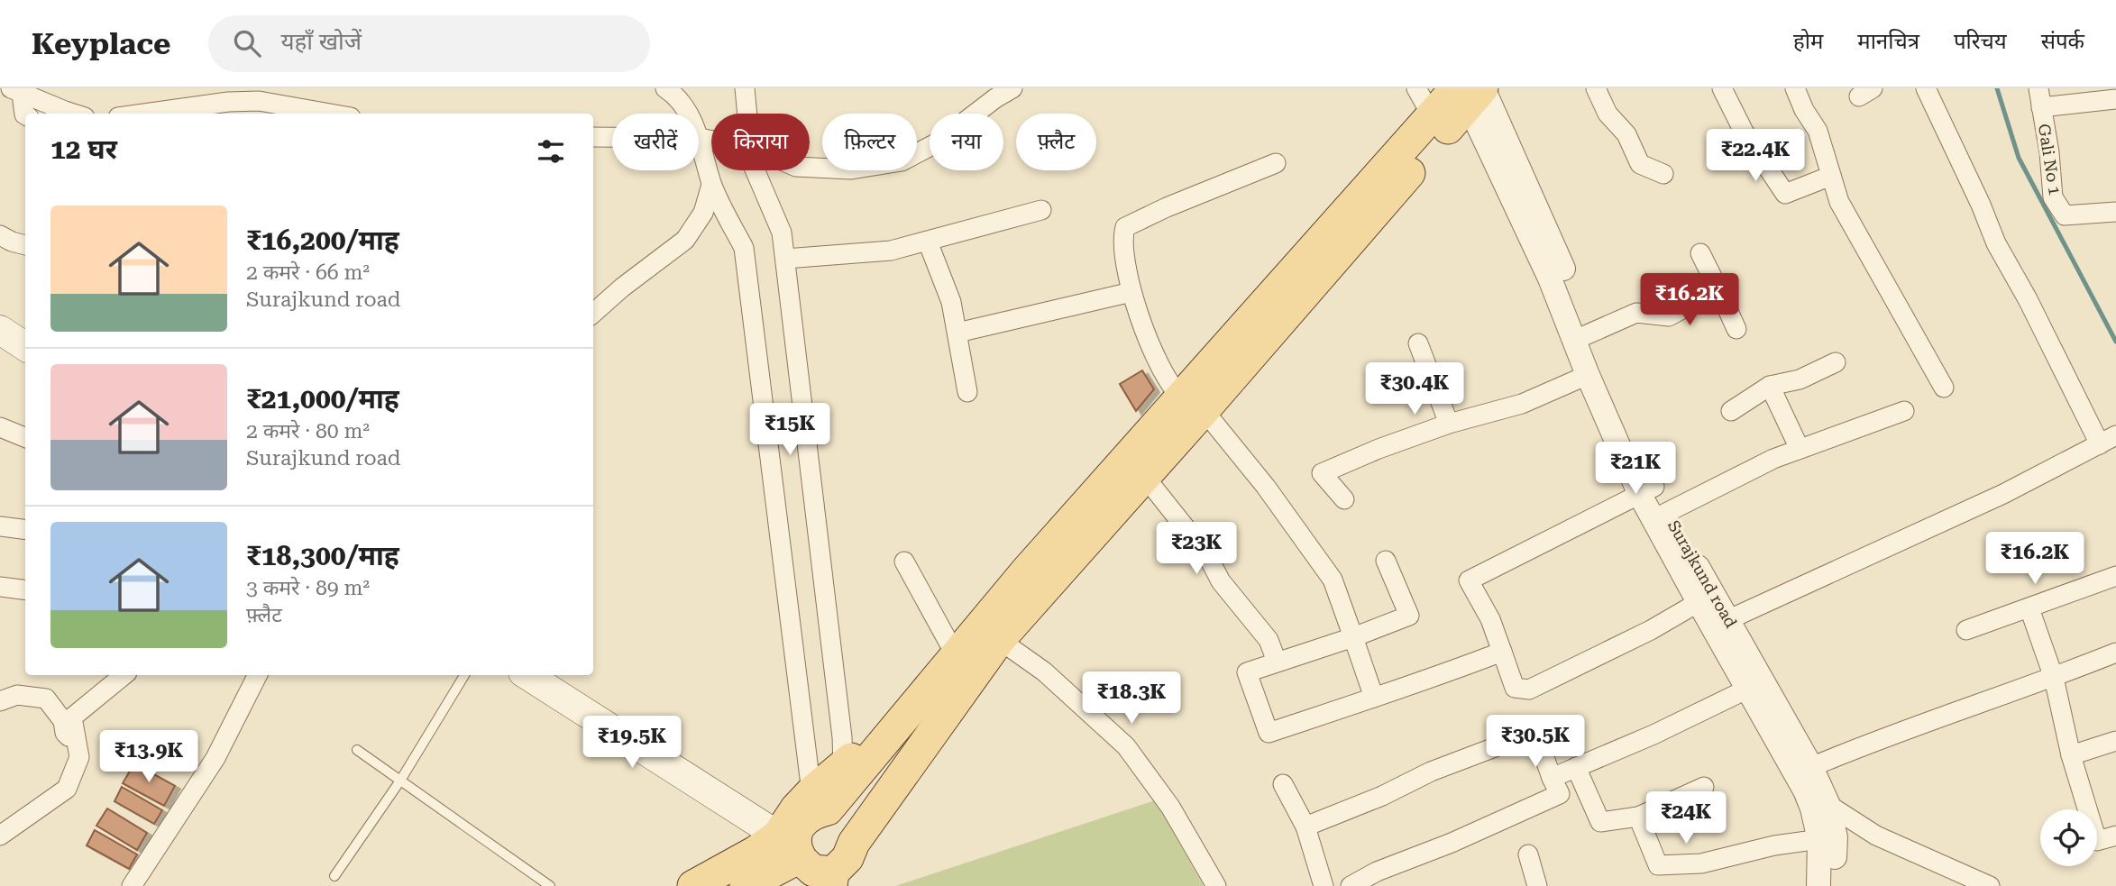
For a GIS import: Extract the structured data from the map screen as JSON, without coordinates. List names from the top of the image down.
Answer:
{
  "streets": {
    "street": ["Gali No 1", "Surajkund road"]
  },
  "page": {
    "header": "Keyplace",
    "search": "यहाँ खोजें",
    "nav": [
      "होम",
      "मानचित्र",
      "परिचय",
      "संपर्क"
    ],
    "chip": [
      "खरीदें",
      "किराया",
      "फ़िल्टर",
      "नया",
      "फ़्लैट"
    ],
    "heading": "12 घर",
    "price": [
      "₹22.4K",
      "₹16.2K",
      "₹30.4K",
      "₹15K",
      "₹21K",
      "₹23K",
      "₹16.2K",
      "₹18.3K",
      "₹30.5K",
      "₹19.5K",
      "₹13.9K",
      "₹24K"
    ],
    "list": [
      {
        "name": "₹16,200/माह",
        "note": "2 कमरे · 66 m² · Surajkund road"
      },
      {
        "name": "₹21,000/माह",
        "note": "2 कमरे · 80 m² · Surajkund road"
      },
      {
        "name": "₹18,300/माह",
        "note": "3 कमरे · 89 m² · फ़्लैट"
      }
    ]
  }
}
